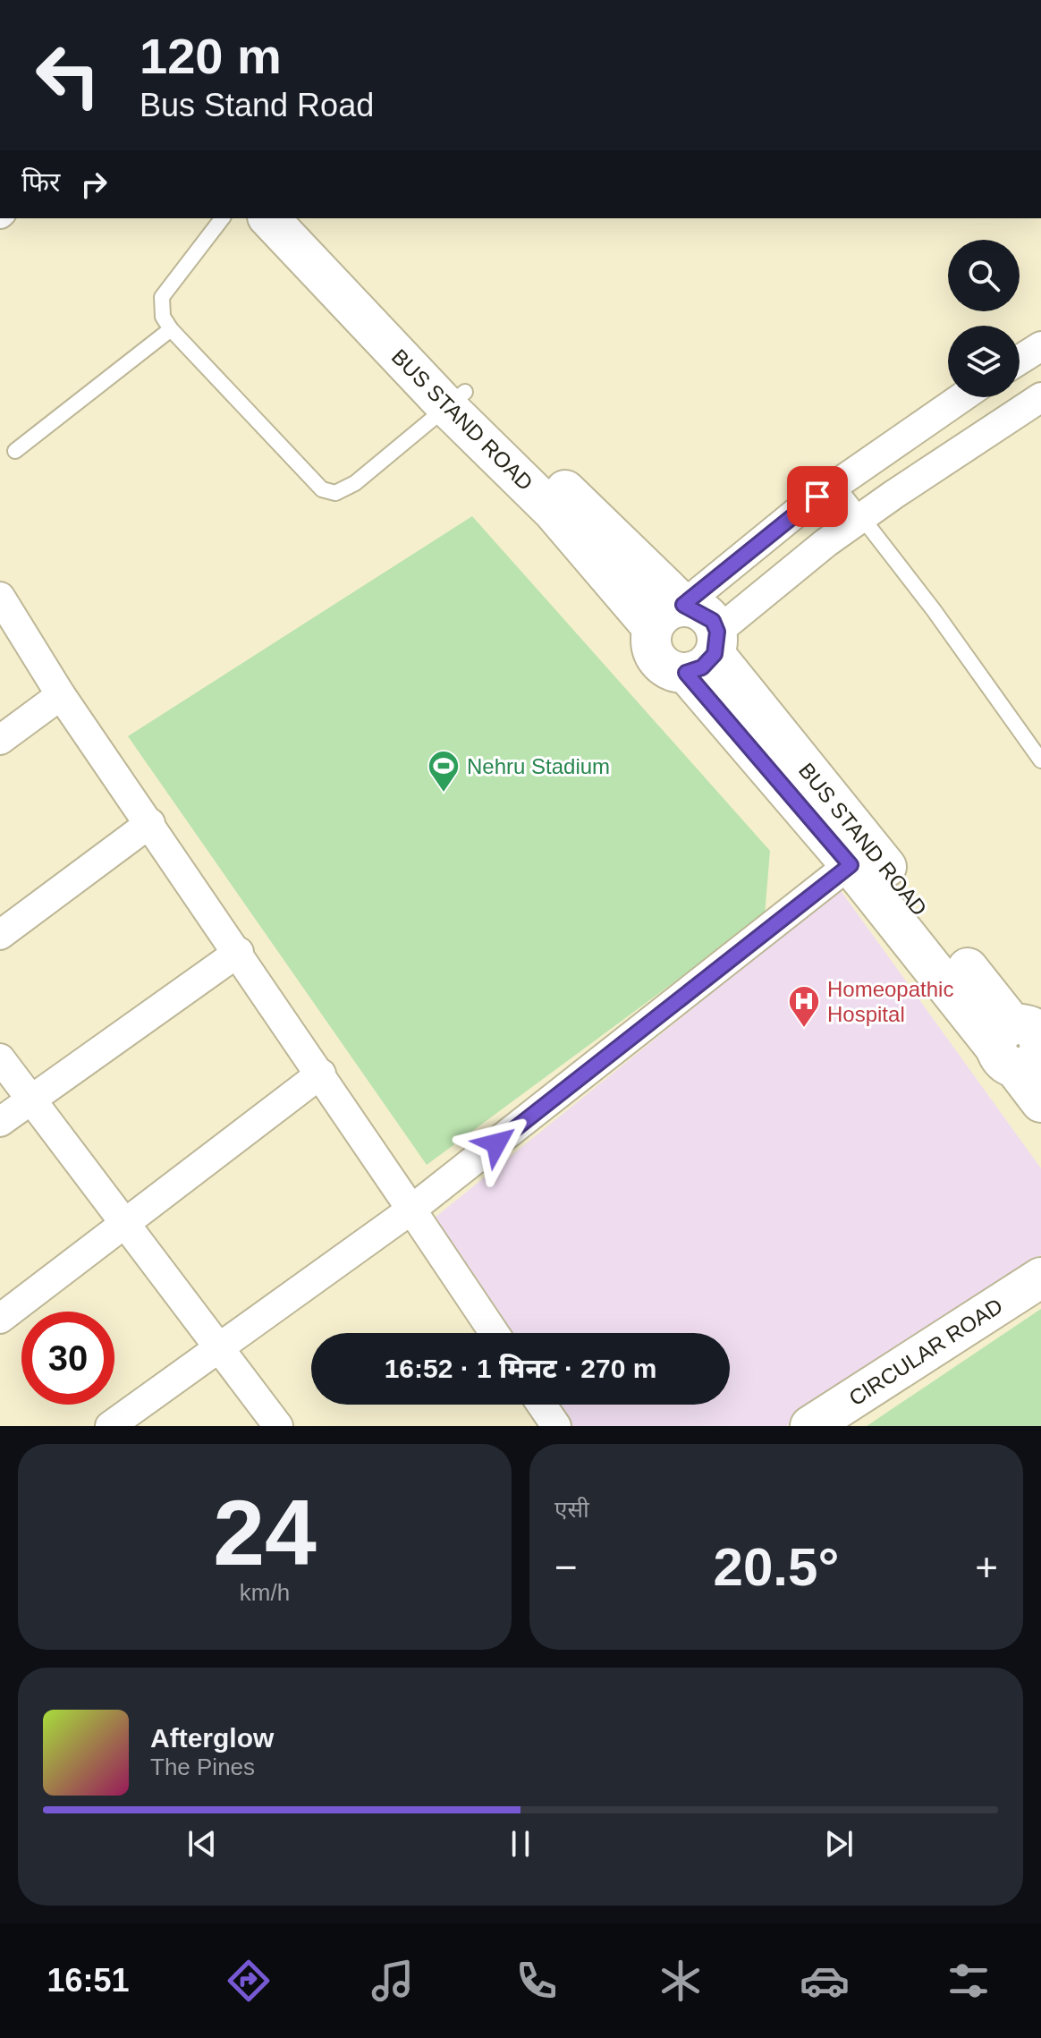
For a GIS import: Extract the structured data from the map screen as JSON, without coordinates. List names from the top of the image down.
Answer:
{
  "streets": {
    "main road": ["BUS STAND ROAD", "CIRCULAR ROAD"]
  },
  "places": {
    "sports": ["Nehru Stadium"],
    "hospital": ["Homeopathic Hospital"]
  },
  "page": {
    "turn": ["120 m", "Bus Stand Road"],
    "then": "फिर",
    "limit": "30",
    "trip": "16:52 · 1 मिनट · 270 m",
    "tile": [
      ["24", "km/h"],
      "एसी"
    ],
    "heat": ["−", "20.5°", "+"],
    "song": ["Afterglow", "The Pines"],
    "tabs": "16:51"
  }
}
